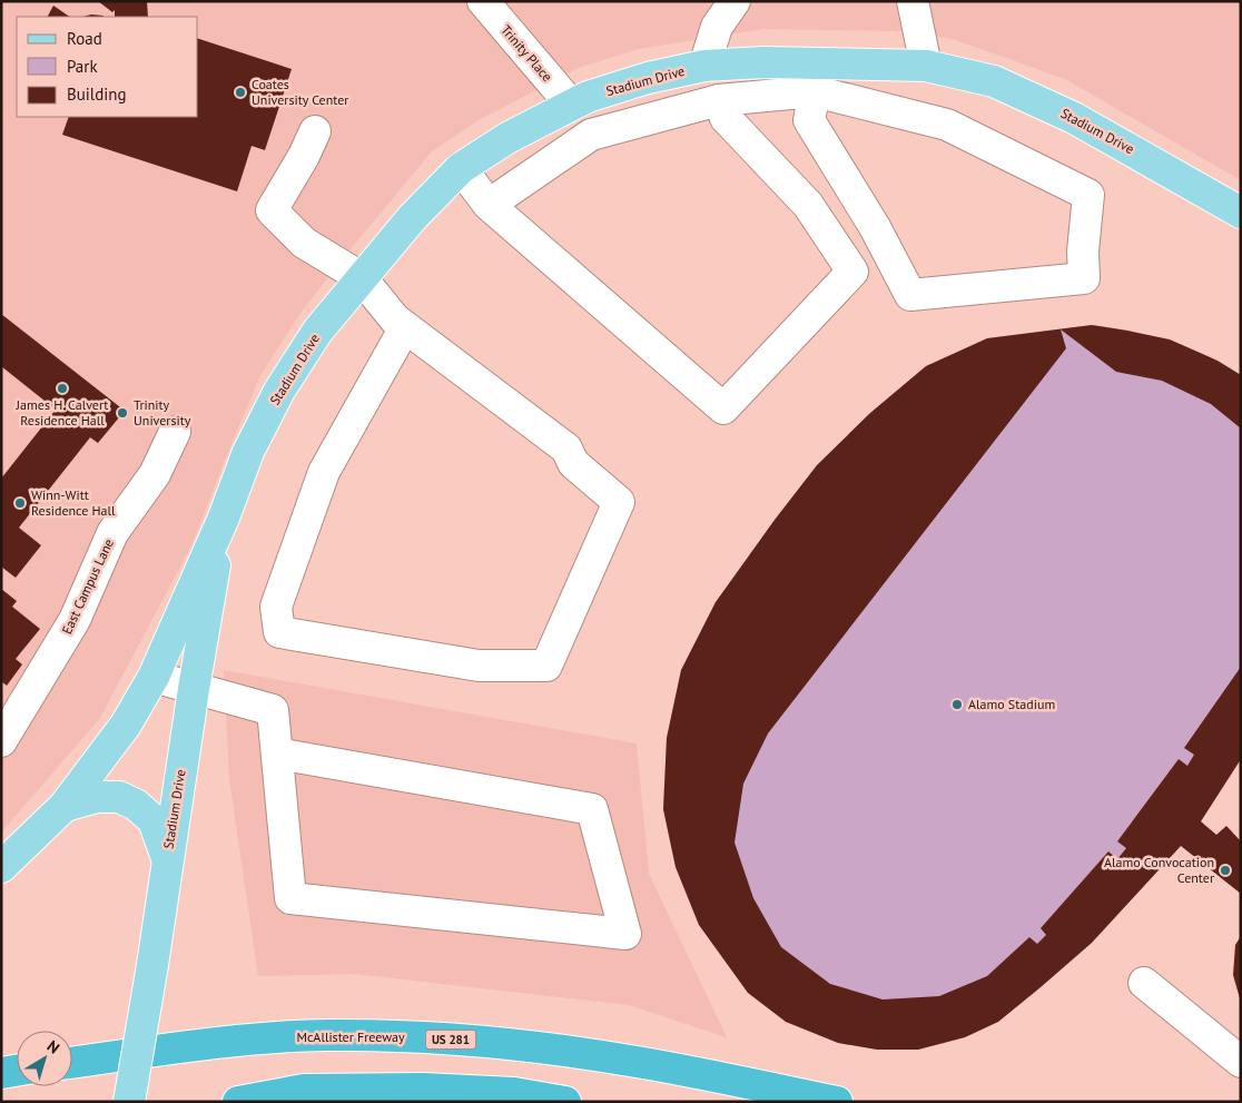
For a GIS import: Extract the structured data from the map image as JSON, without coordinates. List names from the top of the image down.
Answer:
{
  "streets": {
    "highway": ["McAllister Freeway", "US 281"],
    "main road": ["Stadium Drive"],
    "street": ["Trinity Place", "East Campus Lane"]
  },
  "crossings": [
    ["Trinity Place", "Stadium Drive"]
  ],
  "places": [
    "Coates University Center",
    "James H. Calvert Residence Hall",
    "Trinity University",
    "Winn-Witt Residence Hall",
    "Alamo Stadium",
    "Alamo Convocation Center"
  ],
  "legend": ["Road", "Park", "Building"],
  "north": "top right"
}
